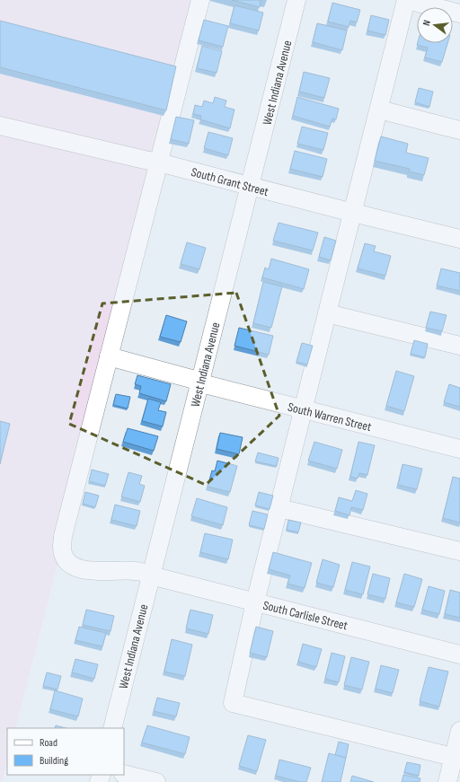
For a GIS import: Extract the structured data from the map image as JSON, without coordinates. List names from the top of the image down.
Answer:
{
  "streets": {
    "street": [
      "West Indiana Avenue",
      "South Grant Street",
      "South Warren Street",
      "South Carlisle Street"
    ]
  },
  "crossings": [
    ["West Indiana Avenue", "South Grant Street"],
    ["West Indiana Avenue", "South Warren Street"],
    ["West Indiana Avenue", "South Carlisle Street"],
    ["South Grant Street", "South Carlisle Street"],
    ["South Warren Street", "South Carlisle Street"]
  ],
  "legend": ["Road", "Building"],
  "north": "left"
}
